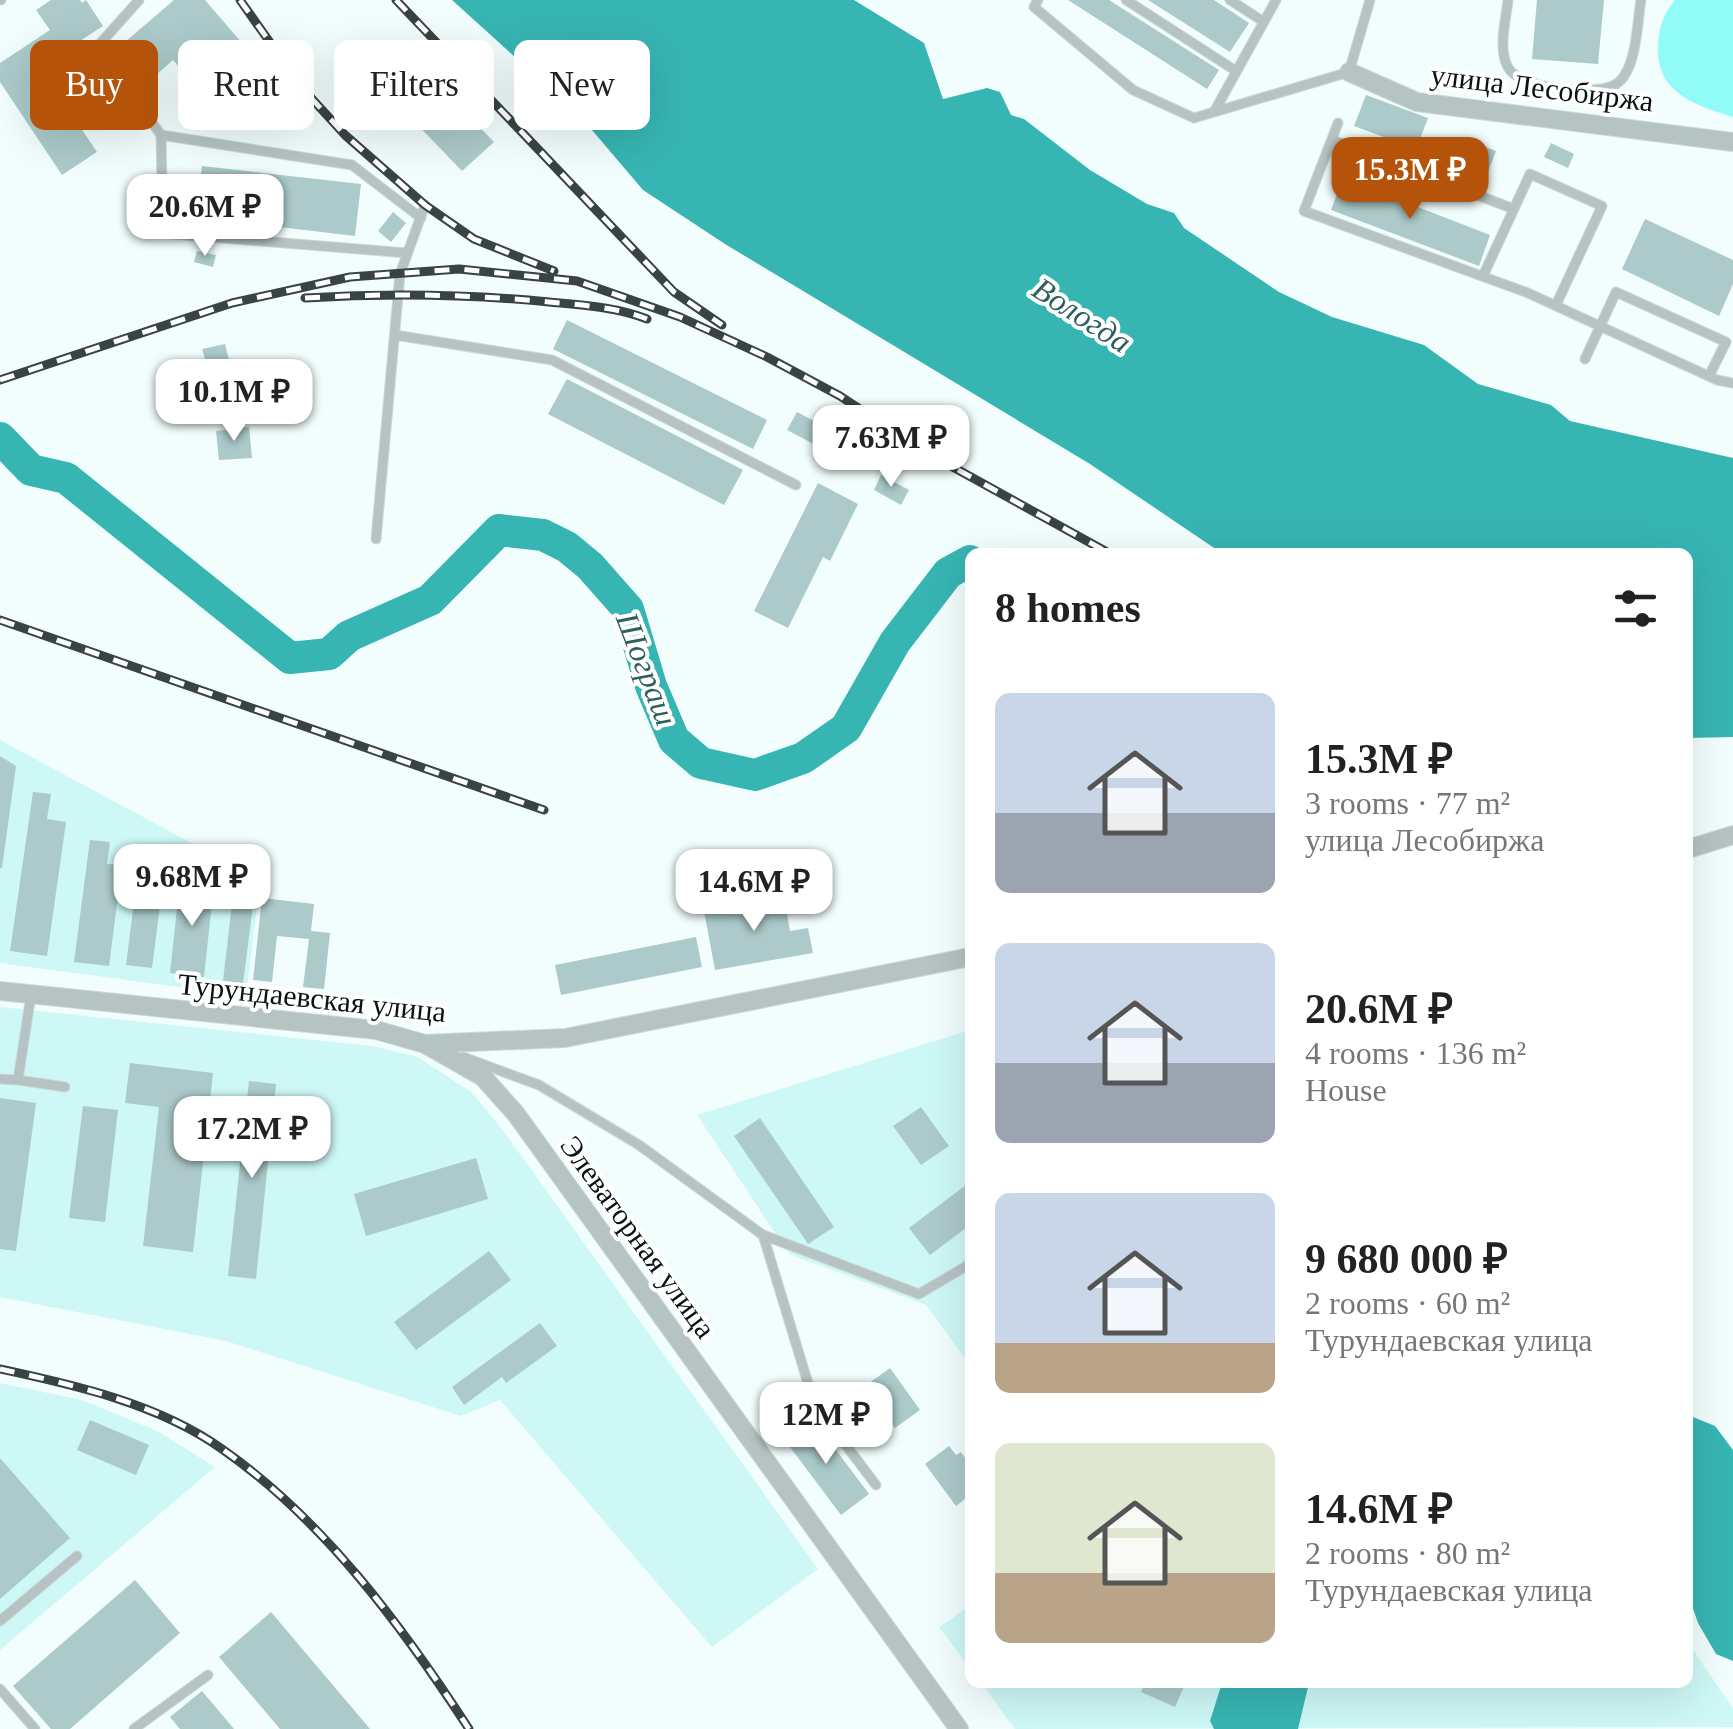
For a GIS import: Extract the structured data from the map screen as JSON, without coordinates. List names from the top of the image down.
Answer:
{
  "streets": {
    "street": ["улица Лесобиржа", "Турундаевская улица", "Элеваторная улица"]
  },
  "crossings": [
    ["Турундаевская улица", "Элеваторная улица"]
  ],
  "water": ["Вологда", "Шограш"],
  "page": {
    "chip": [
      "Buy",
      "Rent",
      "Filters",
      "New"
    ],
    "price": [
      "15.3M ₽",
      "20.6M ₽",
      "10.1M ₽",
      "7.63M ₽",
      "9.68M ₽",
      "14.6M ₽",
      "17.2M ₽",
      "12M ₽"
    ],
    "heading": "8 homes",
    "list": [
      {
        "name": "15.3M ₽",
        "note": "3 rooms · 77 m² · улица Лесобиржа"
      },
      {
        "name": "20.6M ₽",
        "note": "4 rooms · 136 m² · House"
      },
      {
        "name": "9 680 000 ₽",
        "note": "2 rooms · 60 m² · Турундаевская улица"
      },
      {
        "name": "14.6M ₽",
        "note": "2 rooms · 80 m² · Турундаевская улица"
      }
    ]
  }
}
